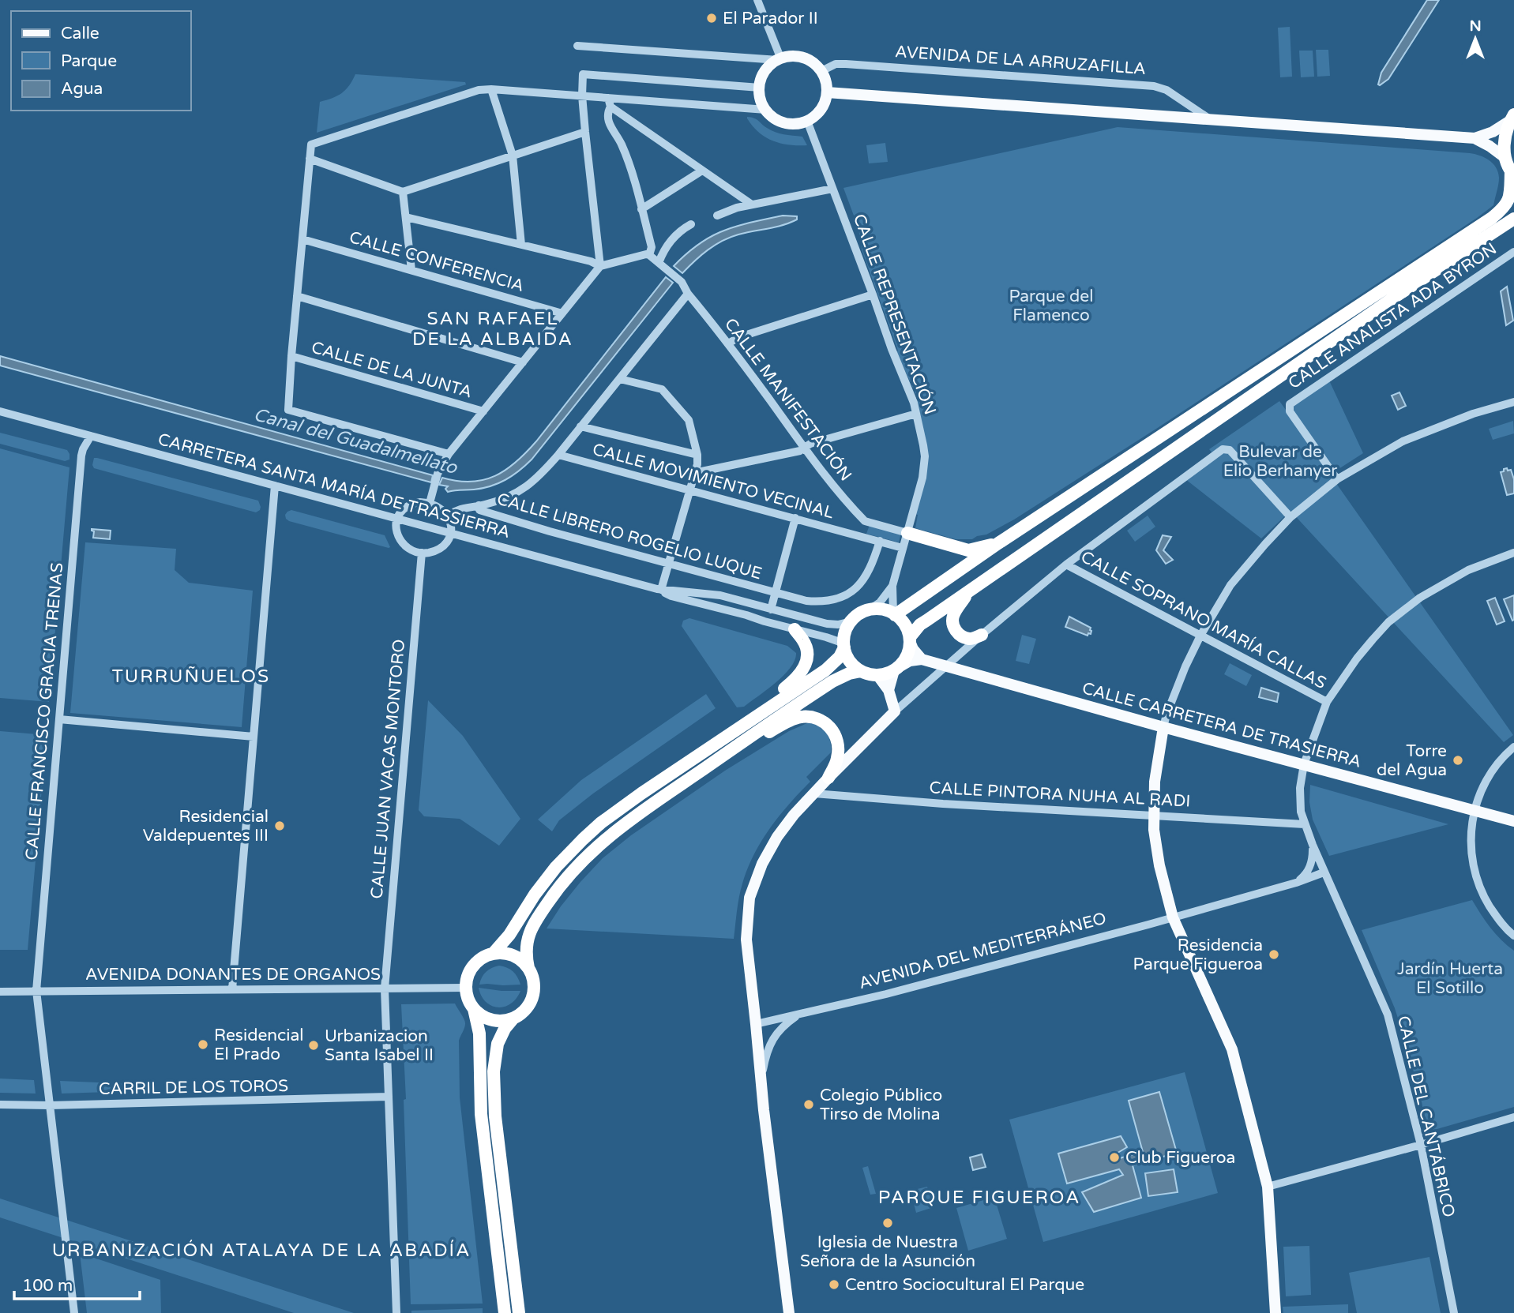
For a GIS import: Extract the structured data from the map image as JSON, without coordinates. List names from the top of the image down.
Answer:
{
  "streets": {
    "main road": ["AVENIDA DE LA ARRUZAFILLA", "CALLE CARRETERA DE TRASIERRA", "AVENIDA DEL MEDITERRÁNEO"],
    "street": [
      "CALLE CONFERENCIA",
      "CALLE REPRESENTACIÓN",
      "CALLE ANALISTA ADA BYRON",
      "CALLE DE LA JUNTA",
      "CALLE MANIFESTACIÓN",
      "CALLE MOVIMIENTO VECINAL",
      "CARRETERA SANTA MARÍA DE TRASSIERRA",
      "CALLE LIBRERO ROGELIO LUQUE",
      "CALLE SOPRANO MARÍA CALLAS",
      "CALLE FRANCISCO GRACIA TRENAS",
      "CALLE JUAN VACAS MONTORO",
      "CALLE PINTORA NUHA AL RADI",
      "AVENIDA DONANTES DE ORGANOS",
      "CARRIL DE LOS TOROS",
      "CALLE DEL CANTÁBRICO"
    ]
  },
  "crossings": [
    ["AVENIDA DE LA ARRUZAFILLA", "CALLE REPRESENTACIÓN"],
    ["CALLE REPRESENTACIÓN", "CALLE MOVIMIENTO VECINAL"],
    ["CALLE MOVIMIENTO VECINAL", "CALLE LIBRERO ROGELIO LUQUE"],
    ["CARRETERA SANTA MARÍA DE TRASSIERRA", "CALLE FRANCISCO GRACIA TRENAS"],
    ["CALLE SOPRANO MARÍA CALLAS", "CALLE DEL CANTÁBRICO"],
    ["CALLE FRANCISCO GRACIA TRENAS", "AVENIDA DONANTES DE ORGANOS"],
    ["CALLE FRANCISCO GRACIA TRENAS", "CARRIL DE LOS TOROS"],
    ["CALLE CARRETERA DE TRASIERRA", "CALLE DEL CANTÁBRICO"],
    ["CALLE JUAN VACAS MONTORO", "AVENIDA DONANTES DE ORGANOS"],
    ["CALLE JUAN VACAS MONTORO", "CARRIL DE LOS TOROS"],
    ["CALLE PINTORA NUHA AL RADI", "CALLE DEL CANTÁBRICO"],
    ["AVENIDA DEL MEDITERRÁNEO", "CALLE DEL CANTÁBRICO"]
  ],
  "districts": [
    "SAN RAFAEL DE LA ALBAIDA",
    "TURRUÑUELOS",
    "PARQUE FIGUEROA",
    "URBANIZACIÓN ATALAYA DE LA ABADÍA"
  ],
  "water": ["Canal del Guadalmellato"],
  "parks": ["Parque del Flamenco", "Bulevar de Elio Berhanyer", "Jardín Huerta El Sotillo"],
  "places": [
    "El Parador II",
    "Torre del Agua",
    "Residencial Valdepuentes III",
    "Residencia Parque Figueroa",
    "Residencial El Prado",
    "Urbanizacion Santa Isabel II",
    "Colegio Público Tirso de Molina",
    "Club Figueroa",
    "Iglesia de Nuestra Señora de la Asunción",
    "Centro Sociocultural El Parque"
  ],
  "legend": ["Calle", "Parque", "Agua"],
  "scale_bar": "100 m",
  "north": "top"
}
